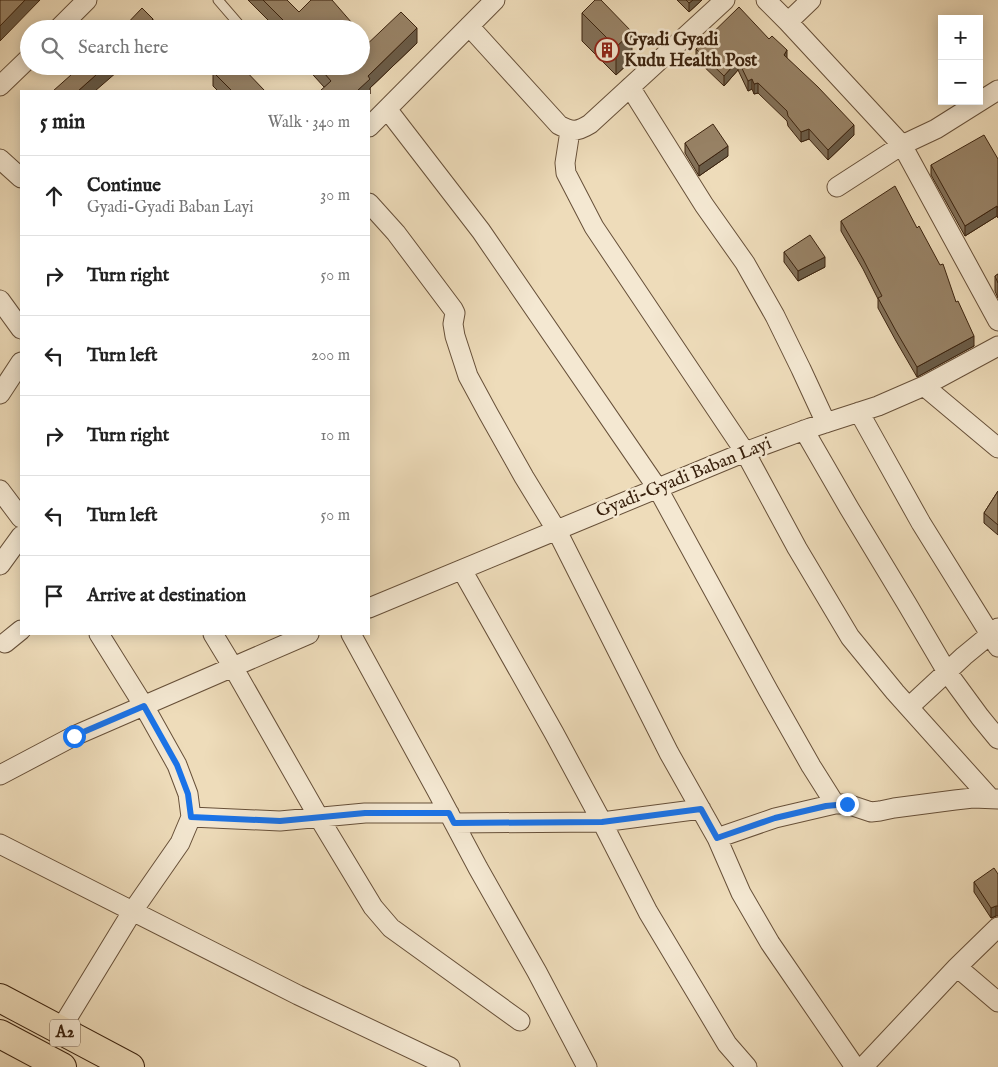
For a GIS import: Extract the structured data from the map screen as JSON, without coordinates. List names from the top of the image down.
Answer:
{
  "streets": {
    "highway": ["A2"],
    "street": ["Gyadi-Gyadi Baban Layi"]
  },
  "places": {
    "building": ["Gyadi Gyadi Kudu Health Post"]
  },
  "page": {
    "map_buttons": ["+", "−"],
    "search": "Search here",
    "heading": ["5 min", "Walk · 340 m"],
    "list": [
      ["Continue", "Gyadi-Gyadi Baban Layi", "30 m"],
      ["Turn right", "50 m"],
      ["Turn left", "200 m"],
      ["Turn right", "10 m"],
      ["Turn left", "50 m"],
      "Arrive at destination"
    ]
  }
}
